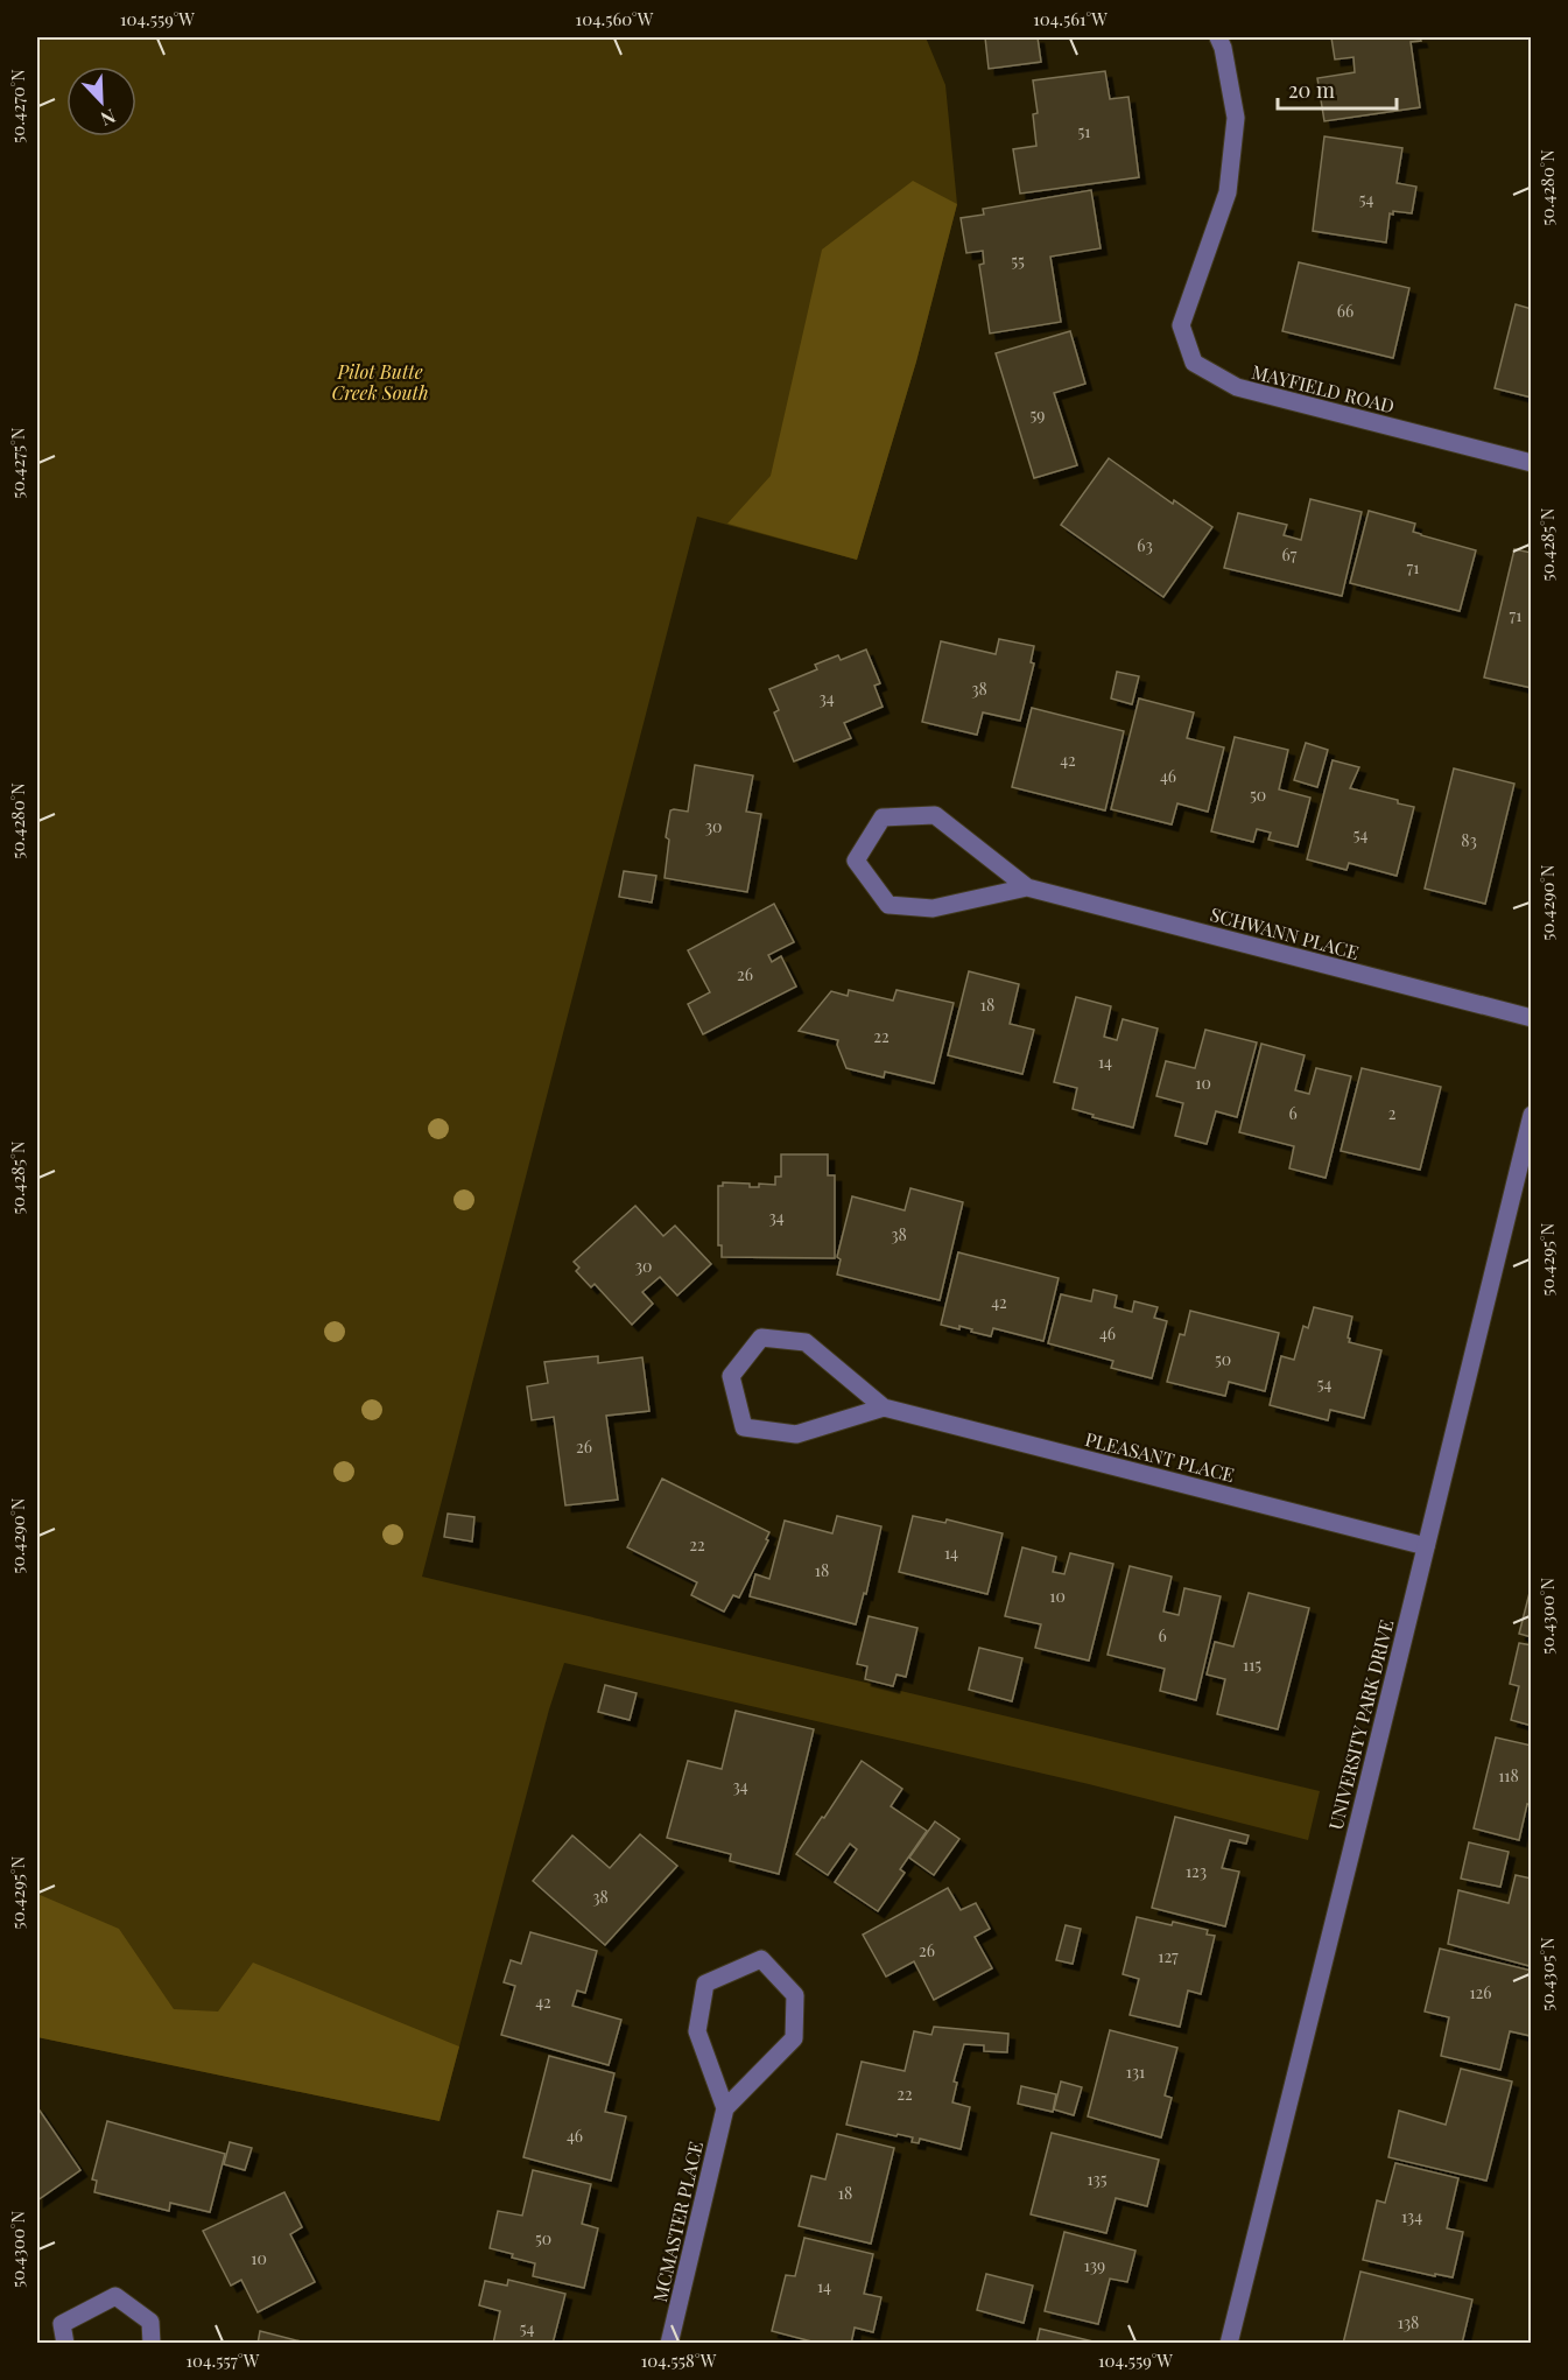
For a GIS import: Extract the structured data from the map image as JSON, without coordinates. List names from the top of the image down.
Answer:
{
  "streets": {
    "street": [
      "MAYFIELD ROAD",
      "SCHWANN PLACE",
      "PLEASANT PLACE",
      "UNIVERSITY PARK DRIVE",
      "MCMASTER PLACE"
    ]
  },
  "crossings": [
    ["PLEASANT PLACE", "UNIVERSITY PARK DRIVE"]
  ],
  "parks": ["Pilot Butte Creek South"],
  "house_numbers": [
    "51",
    "54",
    "55",
    "66",
    "59",
    "63",
    "67",
    "71",
    "71",
    "38",
    "34",
    "42",
    "46",
    "50",
    "30",
    "54",
    "83",
    "26",
    "18",
    "22",
    "14",
    "10",
    "6",
    "2",
    "34",
    "38",
    "30",
    "42",
    "46",
    "50",
    "54",
    "26",
    "22",
    "14",
    "18",
    "10",
    "6",
    "115",
    "118",
    "34",
    "123",
    "38",
    "26",
    "127",
    "126",
    "42",
    "131",
    "22",
    "46",
    "135",
    "18",
    "134",
    "50",
    "10",
    "139",
    "14",
    "138",
    "54"
  ],
  "scale_bar": "20 m",
  "north": "bottom right",
  "coordinates": [
    "104.559°W",
    "104.560°W",
    "104.561°W",
    "50.4270°N",
    "50.4280°N",
    "50.4275°N",
    "50.4285°N",
    "50.4290°N",
    "50.4295°N",
    "50.4300°N",
    "50.4305°N",
    "104.557°W",
    "104.558°W"
  ]
}
